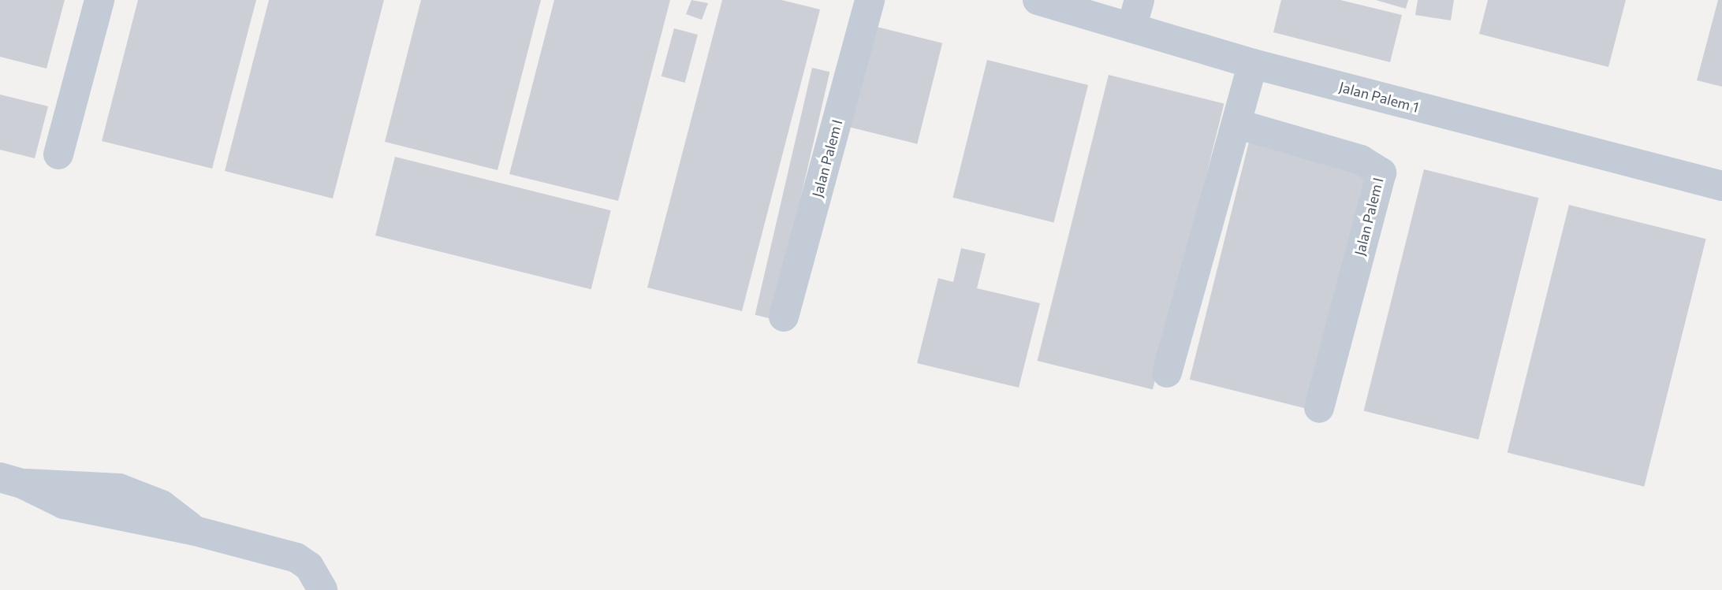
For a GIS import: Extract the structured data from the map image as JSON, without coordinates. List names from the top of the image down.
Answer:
{
  "streets": {
    "street": ["Jalan Palem 1", "Jalan Palem I"]
  }
}
